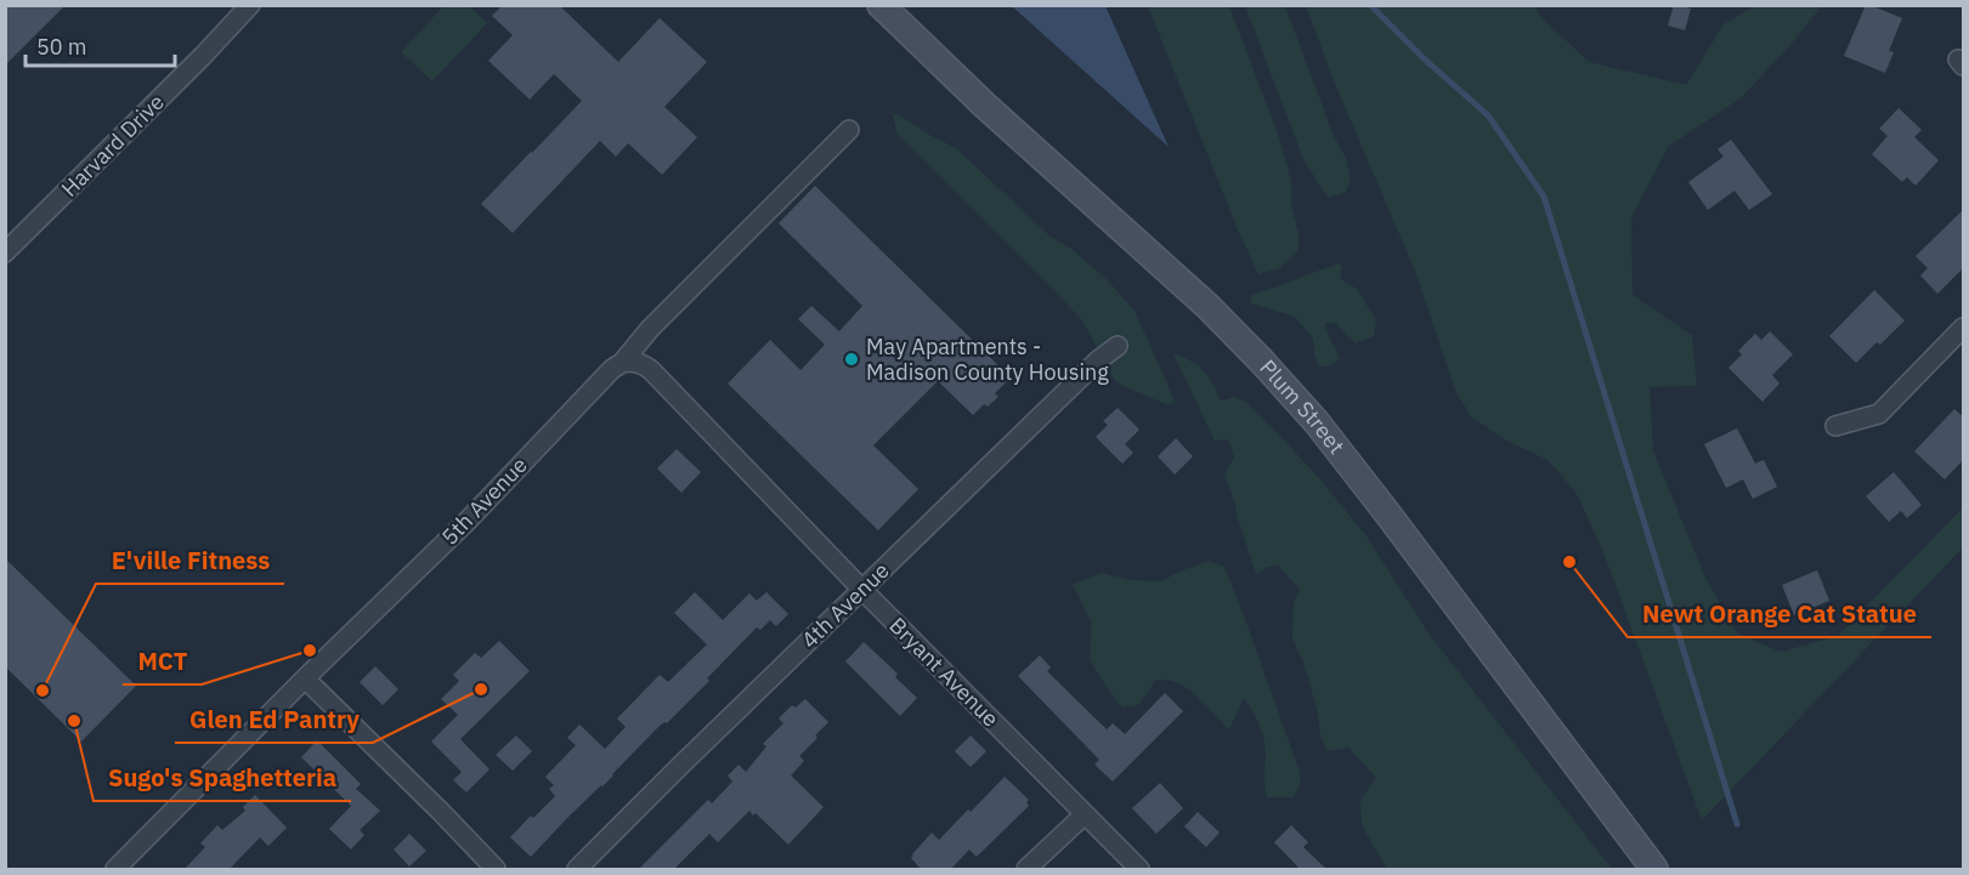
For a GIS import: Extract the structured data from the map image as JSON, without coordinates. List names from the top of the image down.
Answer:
{
  "streets": {
    "main road": ["Plum Street"],
    "street": [
      "Harvard Drive",
      "5th Avenue",
      "4th Avenue",
      "Bryant Avenue"
    ]
  },
  "crossings": [
    ["5th Avenue", "Bryant Avenue"],
    ["4th Avenue", "Bryant Avenue"]
  ],
  "places": [
    "May Apartments - Madison County Housing",
    "Newt Orange Cat Statue",
    "MCT",
    "Glen Ed Pantry",
    "E'ville Fitness",
    "Sugo's Spaghetteria"
  ],
  "scale_bar": "50 m"
}
